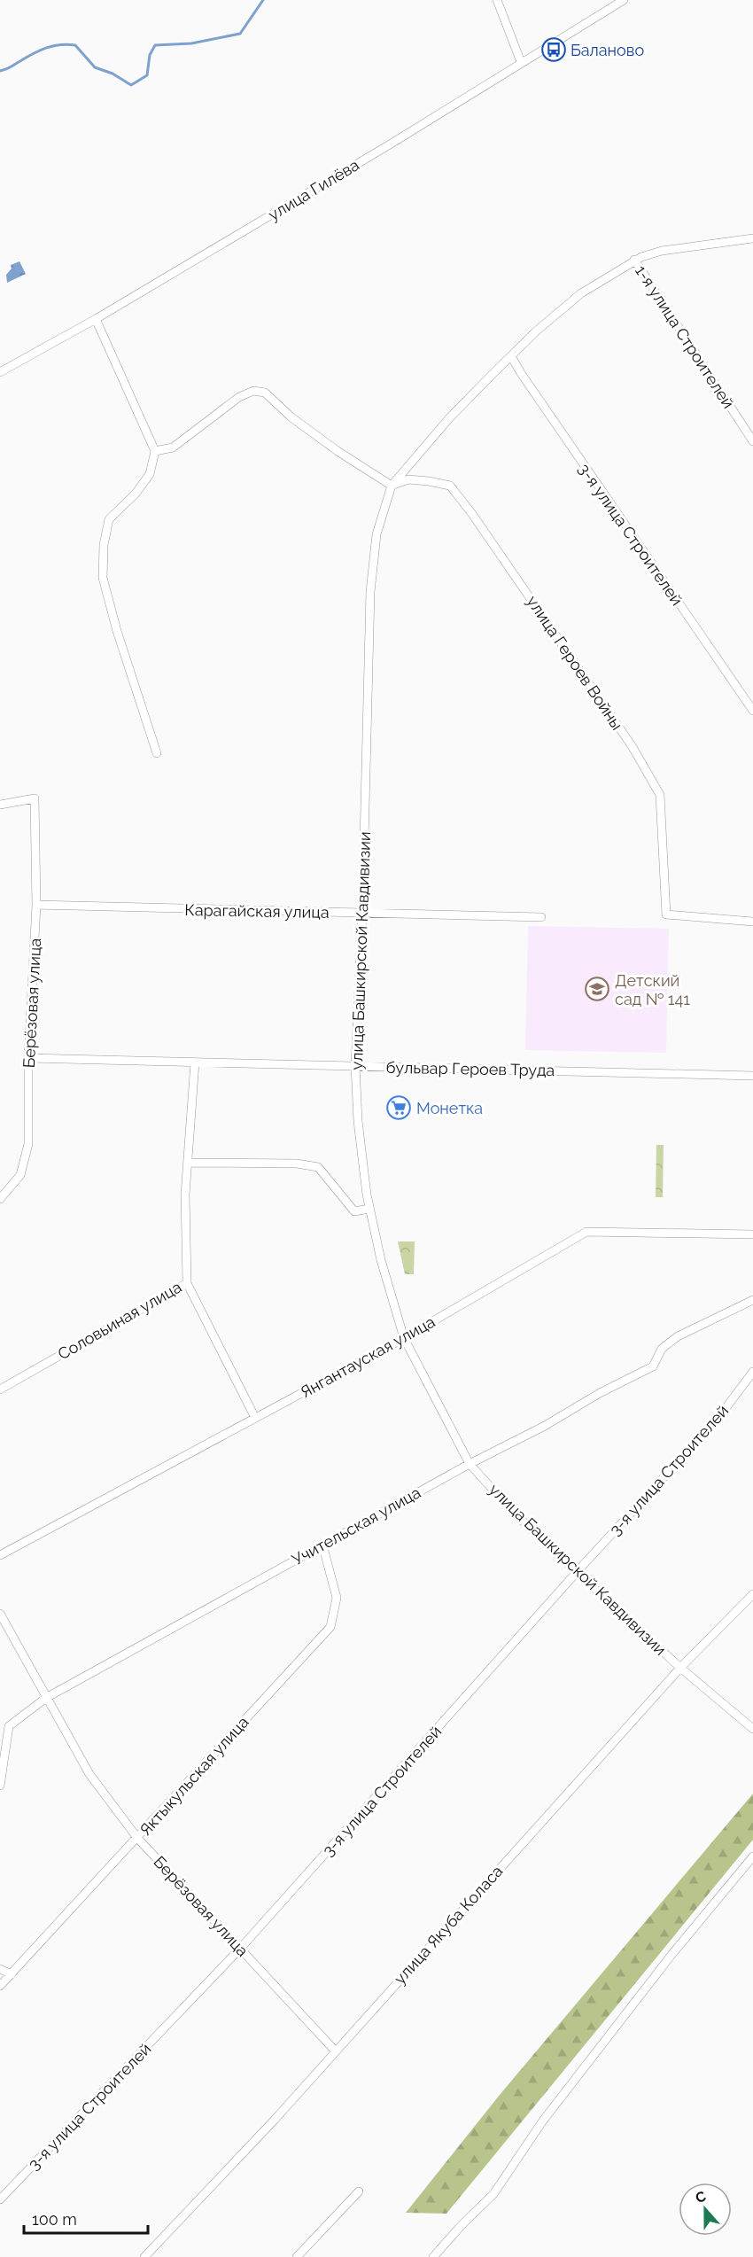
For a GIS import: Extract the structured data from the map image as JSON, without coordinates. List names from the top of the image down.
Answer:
{
  "streets": {
    "street": [
      "улица Гилёва",
      "1-я улица Строителей",
      "3-я улица Строителей",
      "улица Героев Войны",
      "Карагайская улица",
      "улица Башкирской Кавдивизии",
      "Берёзовая улица",
      "бульвар Героев Труда",
      "Соловьиная улица",
      "Янгантауская улица",
      "Учительская улица",
      "Яктыкульская улица",
      "улица Якуба Коласа"
    ]
  },
  "crossings": [
    ["1-я улица Строителей", "улица Башкирской Кавдивизии"],
    ["3-я улица Строителей", "улица Башкирской Кавдивизии"],
    ["3-я улица Строителей", "Берёзовая улица"],
    ["улица Героев Войны", "улица Башкирской Кавдивизии"],
    ["Карагайская улица", "улица Башкирской Кавдивизии"],
    ["Карагайская улица", "Берёзовая улица"],
    ["улица Башкирской Кавдивизии", "бульвар Героев Труда"],
    ["улица Башкирской Кавдивизии", "Янгантауская улица"],
    ["улица Башкирской Кавдивизии", "Учительская улица"],
    ["улица Башкирской Кавдивизии", "улица Якуба Коласа"],
    ["Берёзовая улица", "бульвар Героев Труда"],
    ["Берёзовая улица", "Учительская улица"],
    ["Берёзовая улица", "Яктыкульская улица"],
    ["Берёзовая улица", "улица Якуба Коласа"],
    ["бульвар Героев Труда", "Соловьиная улица"],
    ["Учительская улица", "Яктыкульская улица"]
  ],
  "places": {
    "bus stop": ["Баланово"],
    "school or university": ["Детский сад № 141"],
    "supermarket": ["Монетка"]
  },
  "scale_bar": "100 m",
  "north": "top"
}
